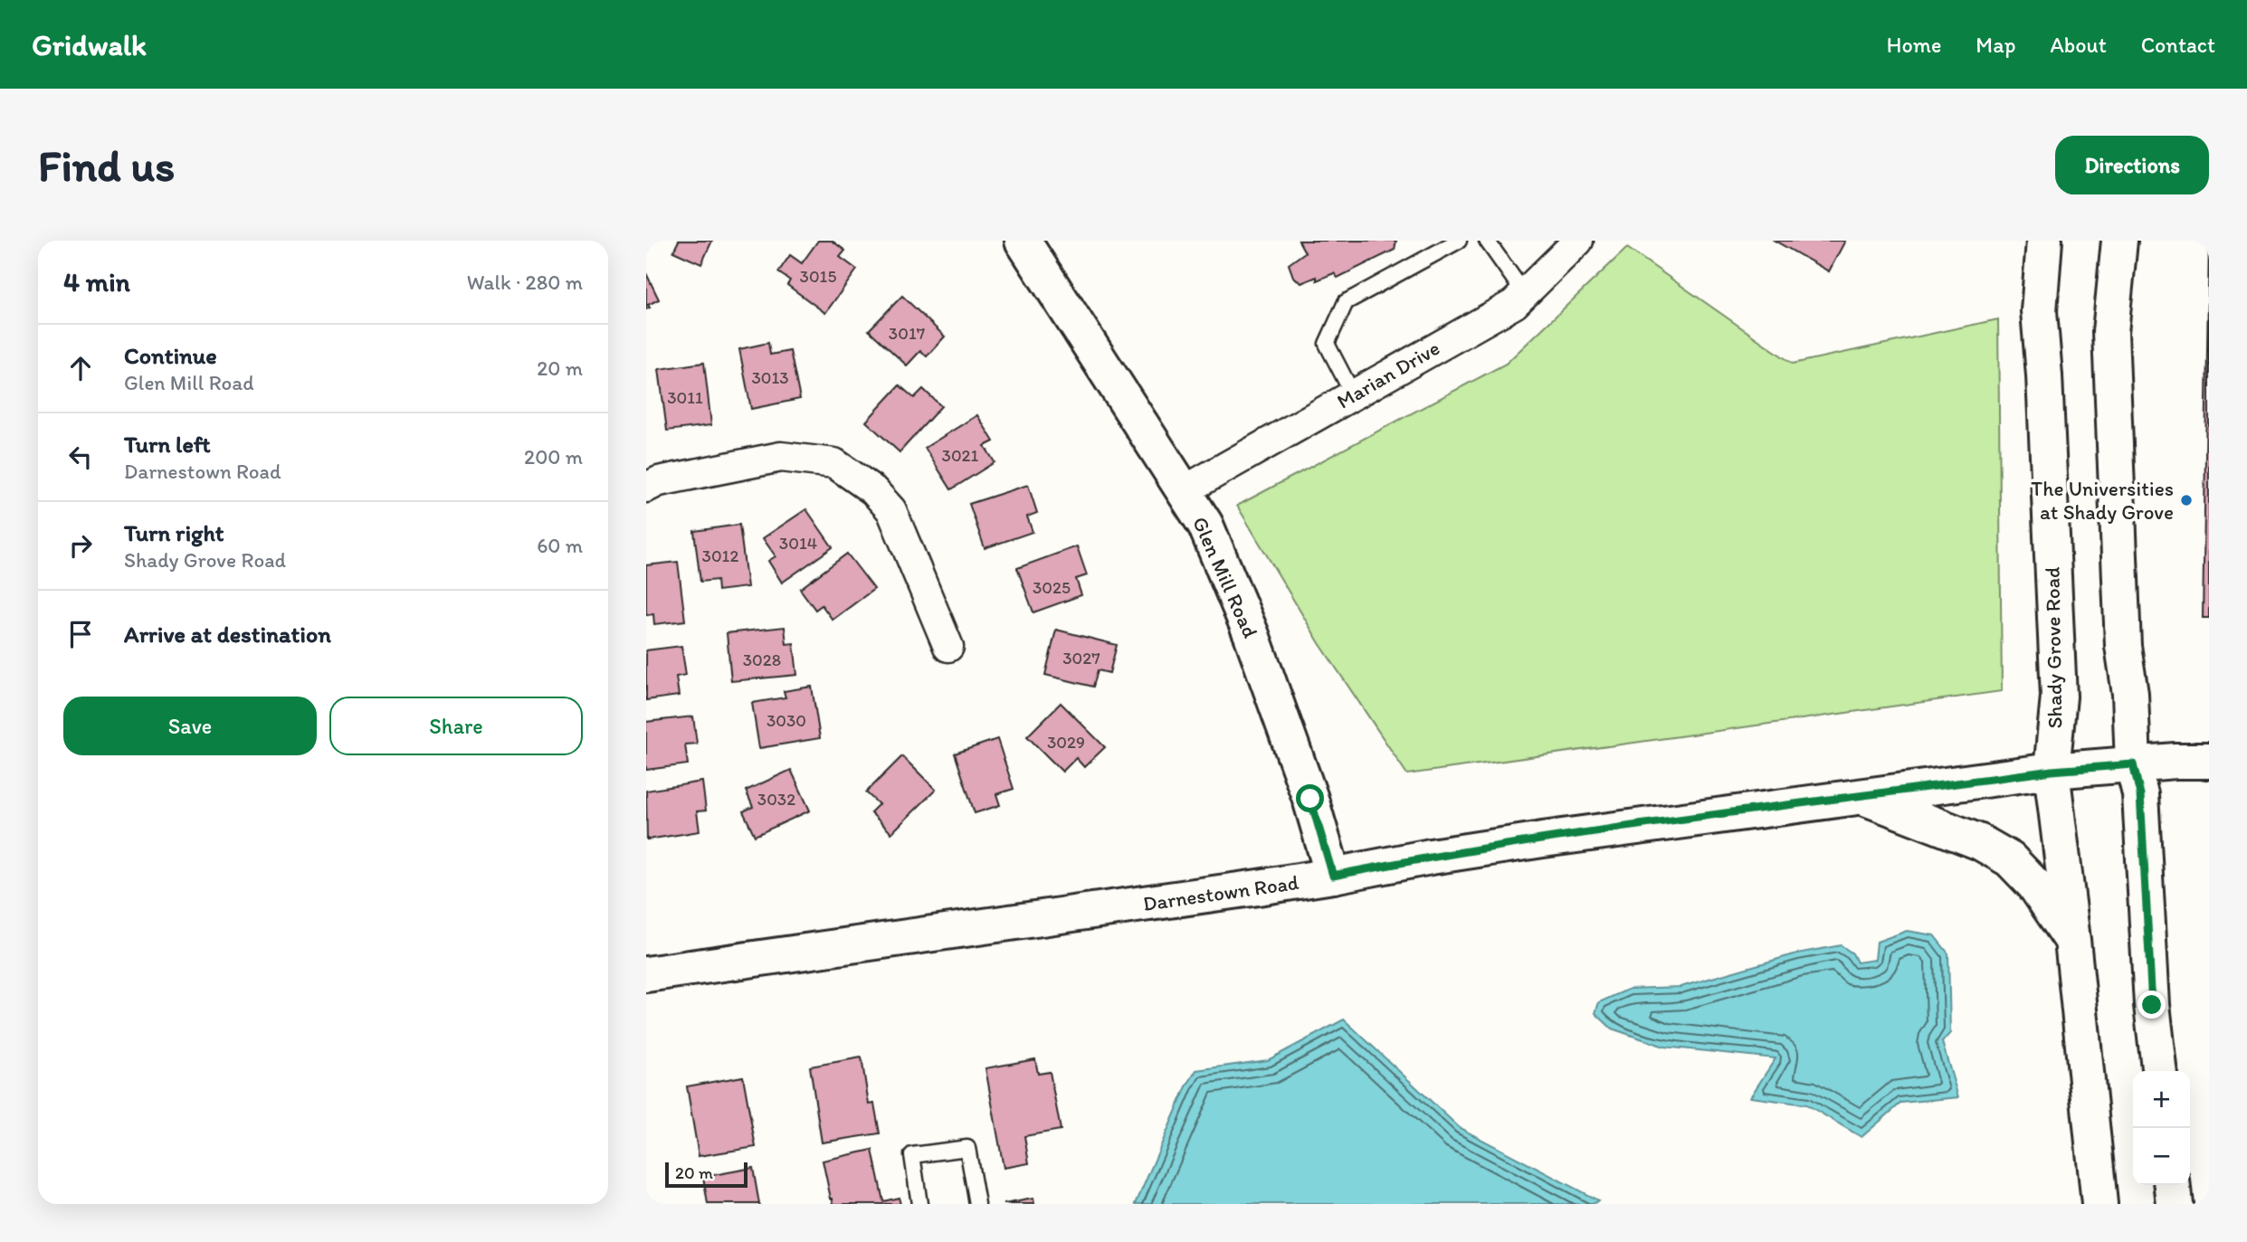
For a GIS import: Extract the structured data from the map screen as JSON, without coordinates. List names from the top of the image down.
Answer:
{
  "streets": {
    "main road": ["Glen Mill Road", "Shady Grove Road", "Darnestown Road"],
    "street": ["Marian Drive"]
  },
  "crossings": [
    ["Marian Drive", "Glen Mill Road"],
    ["Glen Mill Road", "Darnestown Road"],
    ["Shady Grove Road", "Darnestown Road"]
  ],
  "places": ["The Universities at Shady Grove"],
  "house_numbers": [
    "3015",
    "3017",
    "3013",
    "3011",
    "3021",
    "3014",
    "3012",
    "3025",
    "3027",
    "3028",
    "3030",
    "3029",
    "3032"
  ],
  "scale_bar": "20 m",
  "page": {
    "header": "Gridwalk",
    "nav": [
      "Home",
      "Map",
      "About",
      "Contact"
    ],
    "buttons": [
      "Directions",
      ["Save", "Share"]
    ],
    "title": "Find us",
    "heading": ["4 min", "Walk · 280 m"],
    "list": [
      ["Continue", "Glen Mill Road", "20 m"],
      ["Turn left", "Darnestown Road", "200 m"],
      ["Turn right", "Shady Grove Road", "60 m"],
      "Arrive at destination"
    ],
    "map_buttons": ["+", "−"],
    "scale": "20 m"
  }
}
